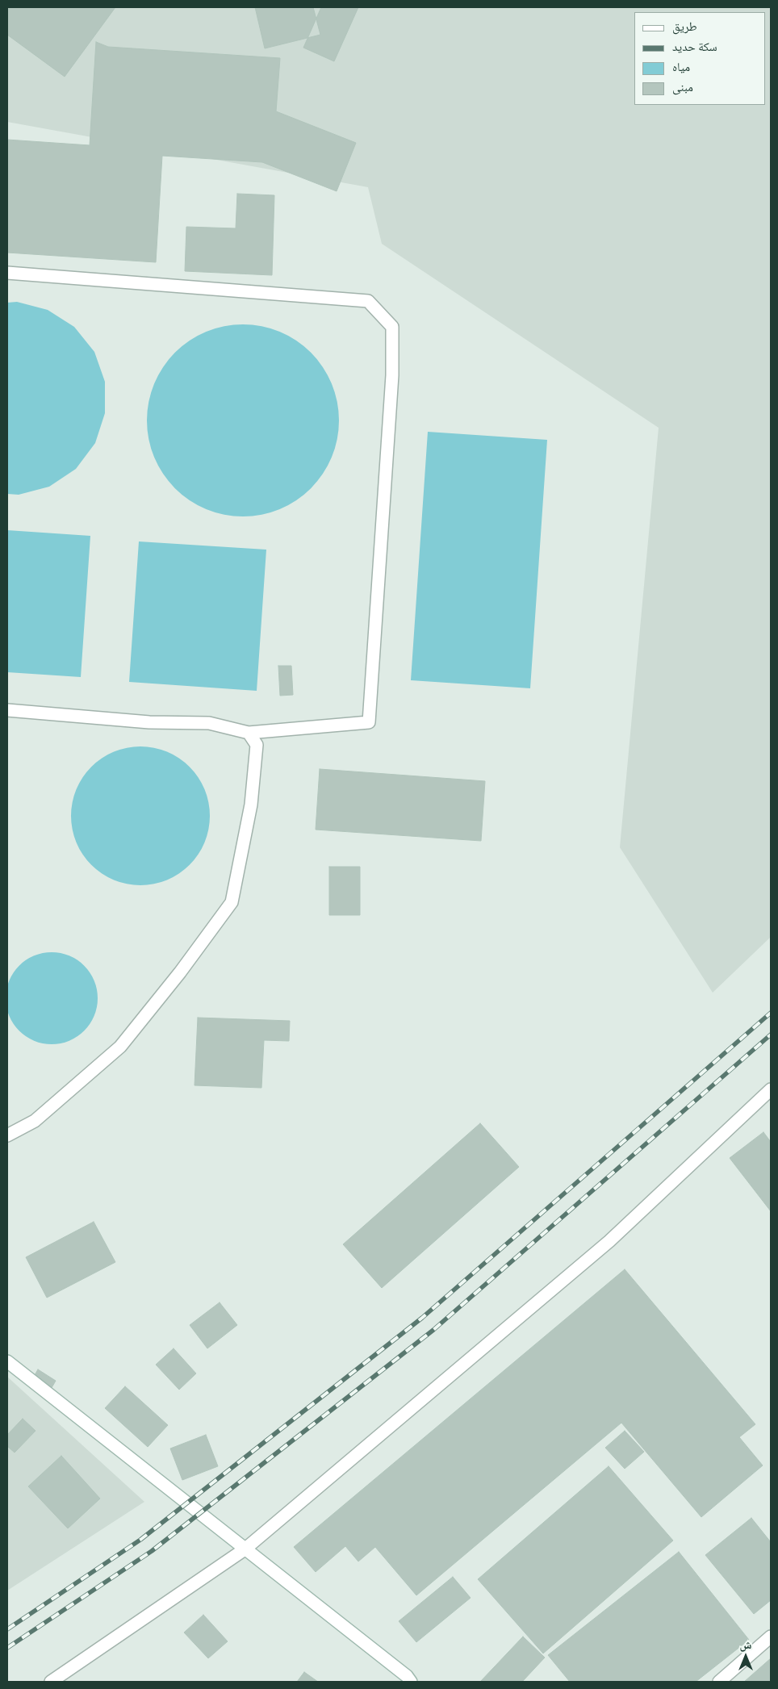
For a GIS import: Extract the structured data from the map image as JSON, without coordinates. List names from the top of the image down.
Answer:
{
  "legend": [
    "طريق",
    "سكة حديد",
    "مياه",
    "مبنى"
  ],
  "north": "top"
}
